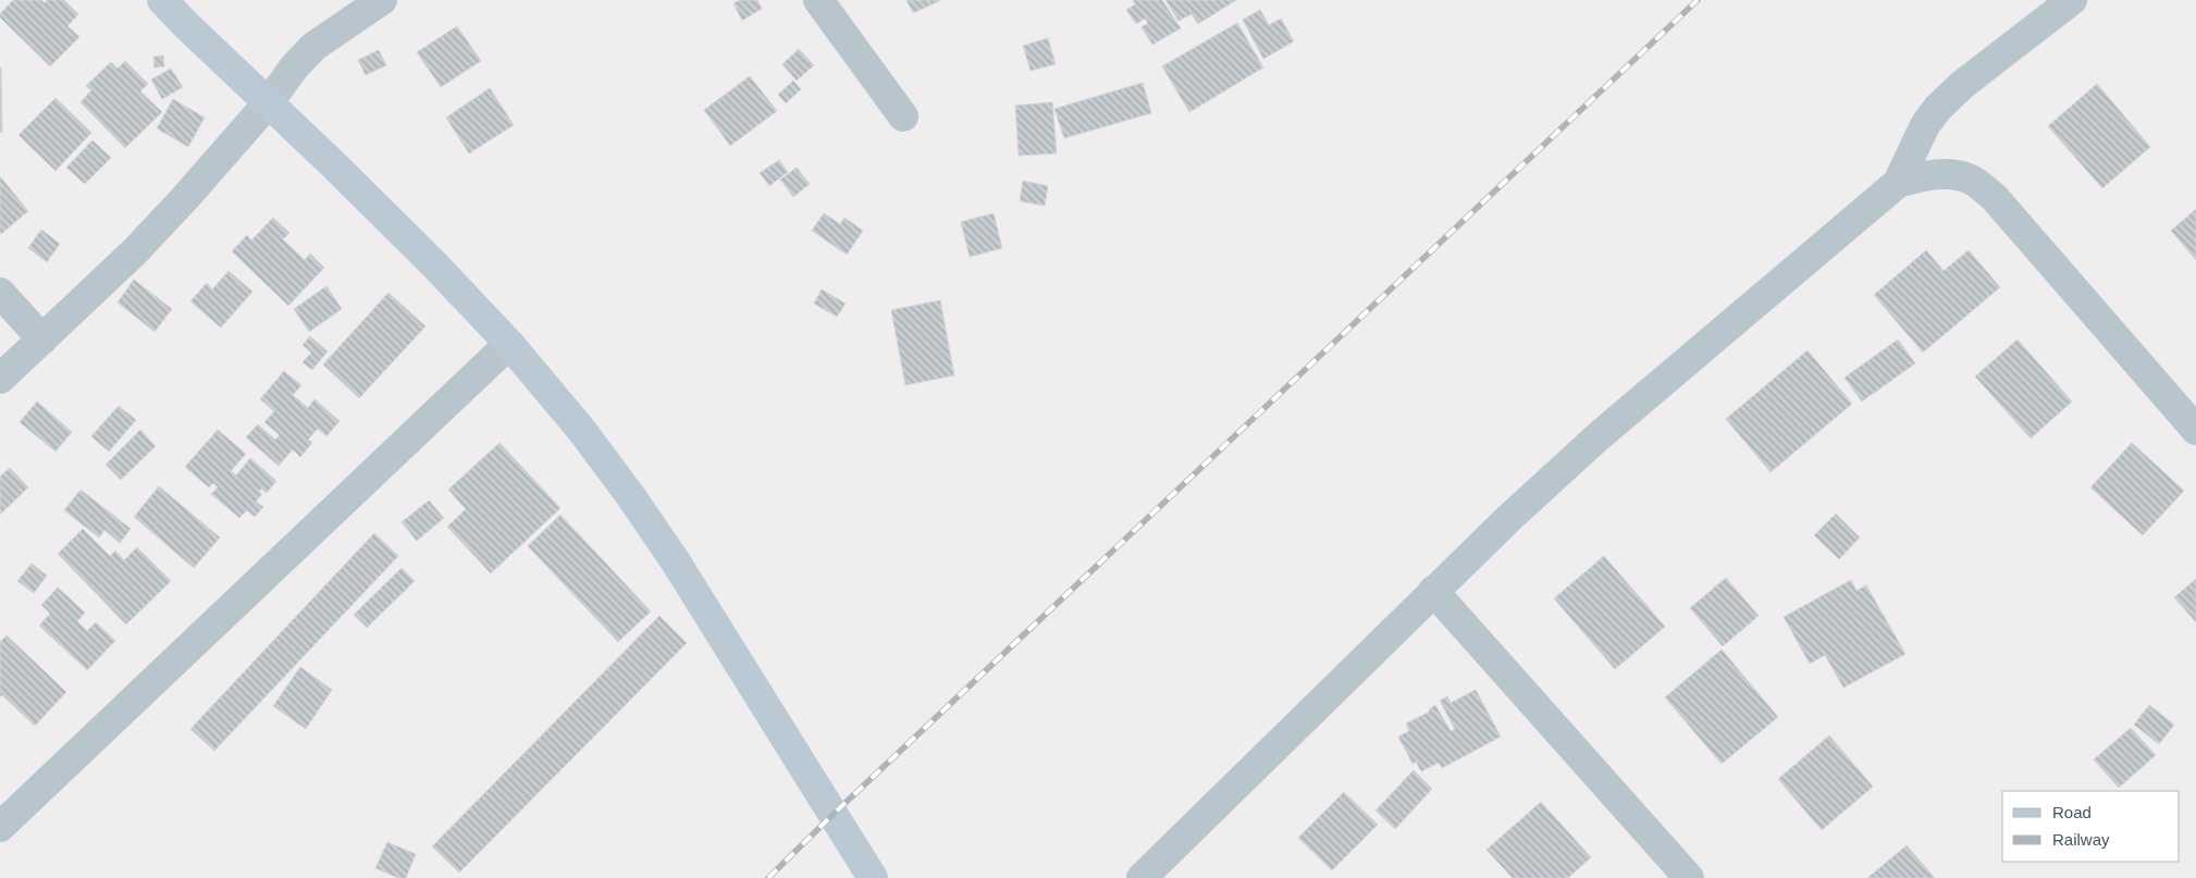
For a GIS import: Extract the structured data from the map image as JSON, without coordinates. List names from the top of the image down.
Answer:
{
  "legend": ["Road", "Railway"]
}
